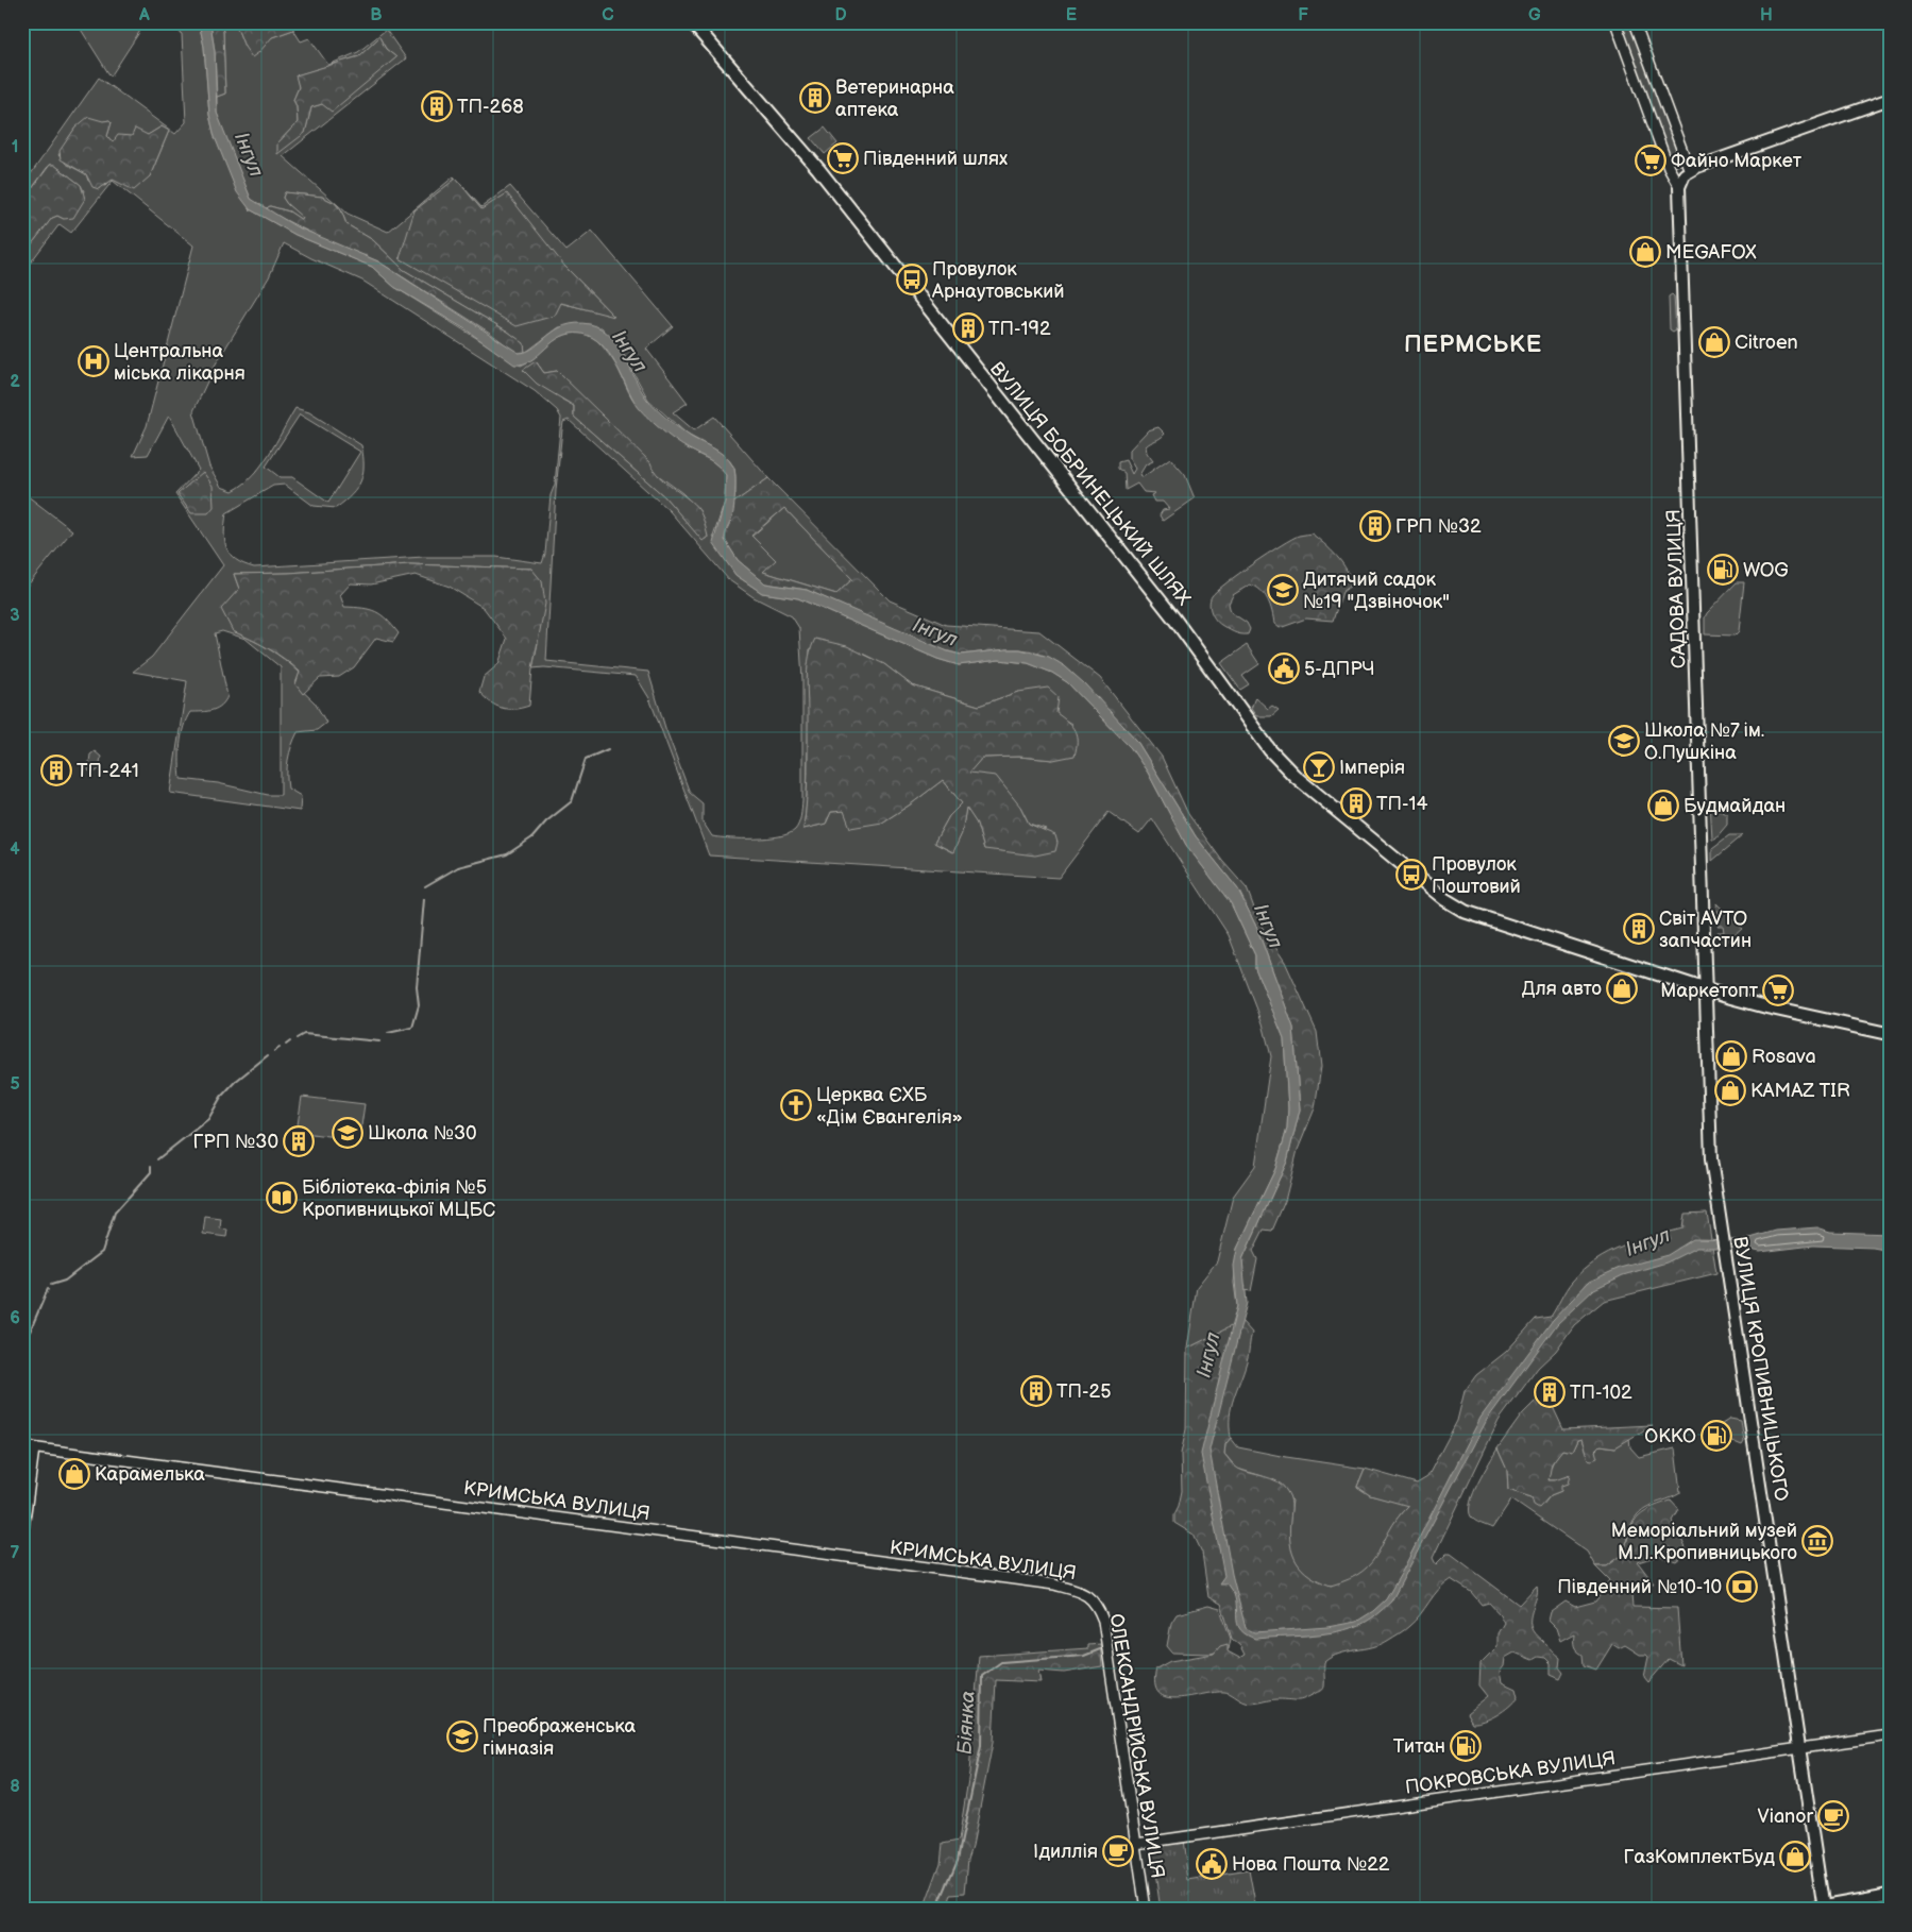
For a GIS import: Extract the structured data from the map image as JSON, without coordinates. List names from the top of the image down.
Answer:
{
  "streets": {
    "main road": ["ВУЛИЦЯ БОБРИНЕЦЬКИЙ ШЛЯХ", "САДОВА ВУЛИЦЯ", "ВУЛИЦЯ КРОПИВНИЦЬКОГО"],
    "street": ["КРИМСЬКА ВУЛИЦЯ", "ОЛЕКСАНДРІЙСЬКА ВУЛИЦЯ", "ПОКРОВСЬКА ВУЛИЦЯ"]
  },
  "crossings": [
    ["ВУЛИЦЯ БОБРИНЕЦЬКИЙ ШЛЯХ", "САДОВА ВУЛИЦЯ"],
    ["ВУЛИЦЯ БОБРИНЕЦЬКИЙ ШЛЯХ", "ВУЛИЦЯ КРОПИВНИЦЬКОГО"],
    ["САДОВА ВУЛИЦЯ", "ВУЛИЦЯ КРОПИВНИЦЬКОГО"],
    ["ВУЛИЦЯ КРОПИВНИЦЬКОГО", "ПОКРОВСЬКА ВУЛИЦЯ"],
    ["КРИМСЬКА ВУЛИЦЯ", "ОЛЕКСАНДРІЙСЬКА ВУЛИЦЯ"],
    ["ОЛЕКСАНДРІЙСЬКА ВУЛИЦЯ", "ПОКРОВСЬКА ВУЛИЦЯ"]
  ],
  "districts": ["ПЕРМСЬКЕ"],
  "water": ["Інгул", "Біянка"],
  "places": {
    "building": [
      "Ветеринарна аптека",
      "ТП-268",
      "ТП-192",
      "ГРП №32",
      "ТП-241",
      "ТП-14",
      "Світ AVTO запчастин",
      "ГРП №30",
      "ТП-25",
      "ТП-102"
    ],
    "supermarket": ["Південний шлях", "Файно Маркет", "Маркетопт"],
    "shop": [
      "MEGAFOX",
      "Citroen",
      "Будмайдан",
      "Для авто",
      "Rosava",
      "KAMAZ TIR",
      "Карамелька",
      "ГазКомплектБуд"
    ],
    "bus stop": ["Провулок Арнаутовський", "Провулок Поштовий"],
    "hospital": ["Центральна міська лікарня"],
    "fuel station": ["WOG", "ОККО", "Титан"],
    "school or university": [
      "Дитячий садок №19 \"Дзвіночок\"",
      "Школа №7 ім. О.Пушкіна",
      "Школа №30",
      "Преображенська гімназія"
    ],
    "public building": ["5-ДПРЧ", "Нова Пошта №22"],
    "bar": ["Імперія"],
    "church": ["Церква ЄХБ «Дім Євангелія»"],
    "library": ["Бібліотека-філія №5 Кропивницької МЦБС"],
    "museum": ["Меморіальний музей М.Л.Кропивницького"],
    "bank": ["Південний №10-10"],
    "cafe": ["Vianor", "Ідиллія"]
  },
  "grid": {
    "columns": [
      "A",
      "B",
      "C",
      "D",
      "E",
      "F",
      "G",
      "H"
    ],
    "rows": [
      "1",
      "2",
      "3",
      "4",
      "5",
      "6",
      "7",
      "8"
    ]
  }
}
